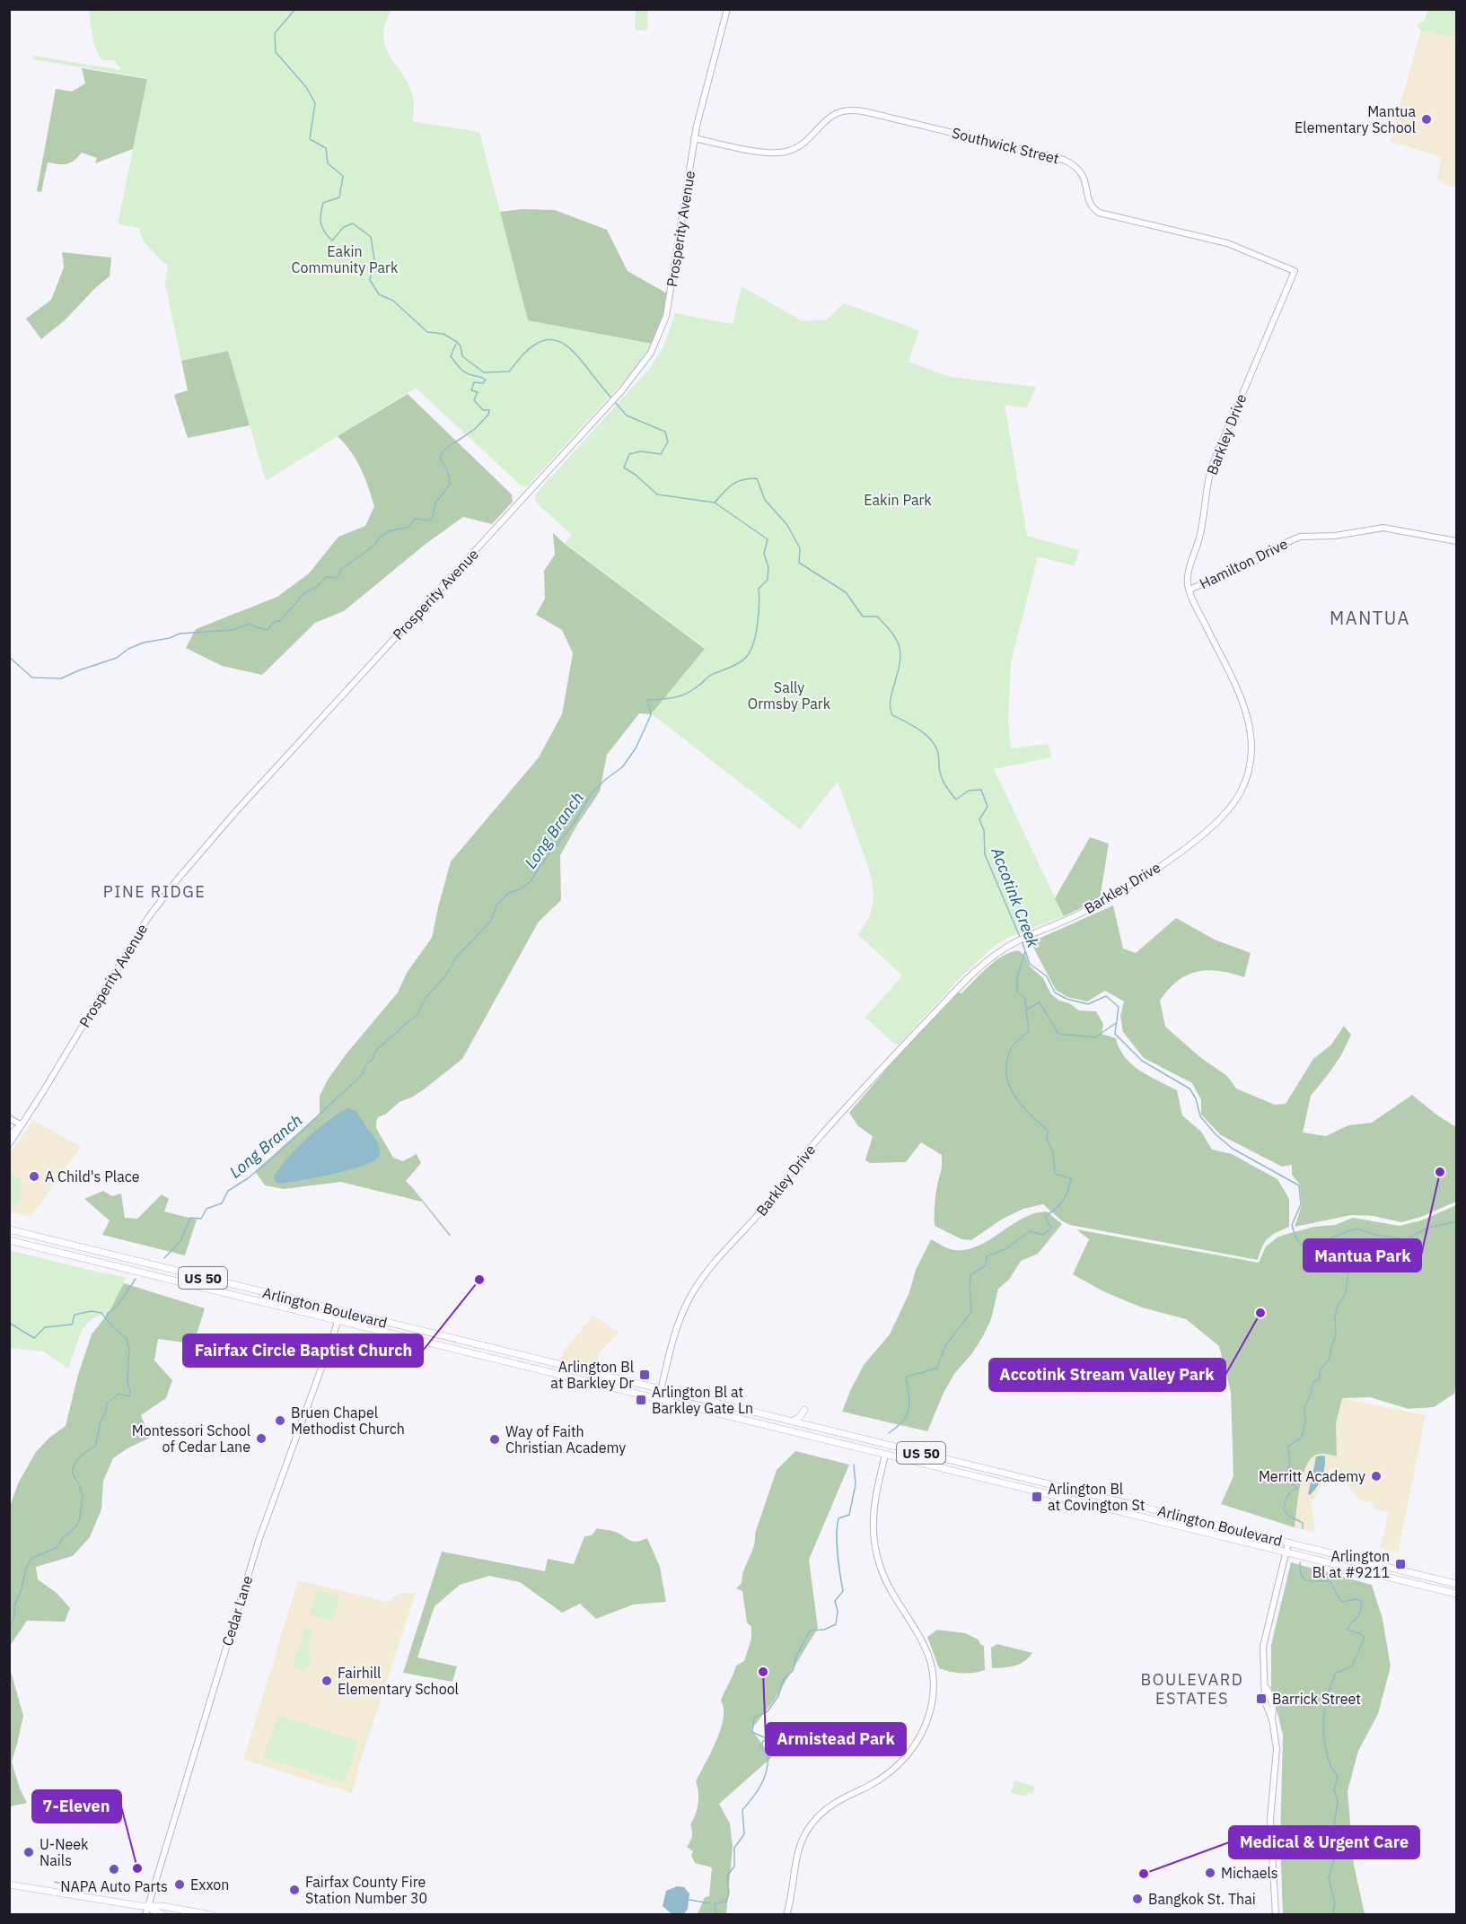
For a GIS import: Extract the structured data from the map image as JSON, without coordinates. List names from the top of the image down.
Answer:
{
  "streets": {
    "main road": ["US 50", "Arlington Boulevard"],
    "street": [
      "Southwick Street",
      "Prosperity Avenue",
      "Barkley Drive",
      "Hamilton Drive",
      "Cedar Lane"
    ]
  },
  "crossings": [
    ["Southwick Street", "Prosperity Avenue"],
    ["Southwick Street", "Barkley Drive"],
    ["Barkley Drive", "Hamilton Drive"],
    ["Barkley Drive", "Arlington Boulevard"],
    ["Arlington Boulevard", "Cedar Lane"]
  ],
  "districts": ["MANTUA", "PINE RIDGE", "BOULEVARD ESTATES"],
  "water": ["Long Branch", "Accotink Creek"],
  "parks": ["Eakin Community Park", "Eakin Park", "Sally Ormsby Park"],
  "places": {
    "other": [
      "Mantua Elementary School",
      "Mantua Park",
      "A Child's Place",
      "Fairfax Circle Baptist Church",
      "Accotink Stream Valley Park",
      "Bruen Chapel Methodist Church",
      "Montessori School of Cedar Lane",
      "Way of Faith Christian Academy",
      "Merritt Academy",
      "Armistead Park",
      "Fairhill Elementary School",
      "U-Neek Nails",
      "7-Eleven",
      "NAPA Auto Parts",
      "Michaels",
      "Medical & Urgent Care",
      "Exxon",
      "Fairfax County Fire Station Number 30",
      "Bangkok St. Thai"
    ],
    "transit": [
      "Arlington Bl at Barkley Dr",
      "Arlington Bl at Barkley Gate Ln",
      "Arlington Bl at Covington St",
      "Arlington Bl at #9211",
      "Barrick Street"
    ]
  }
}
